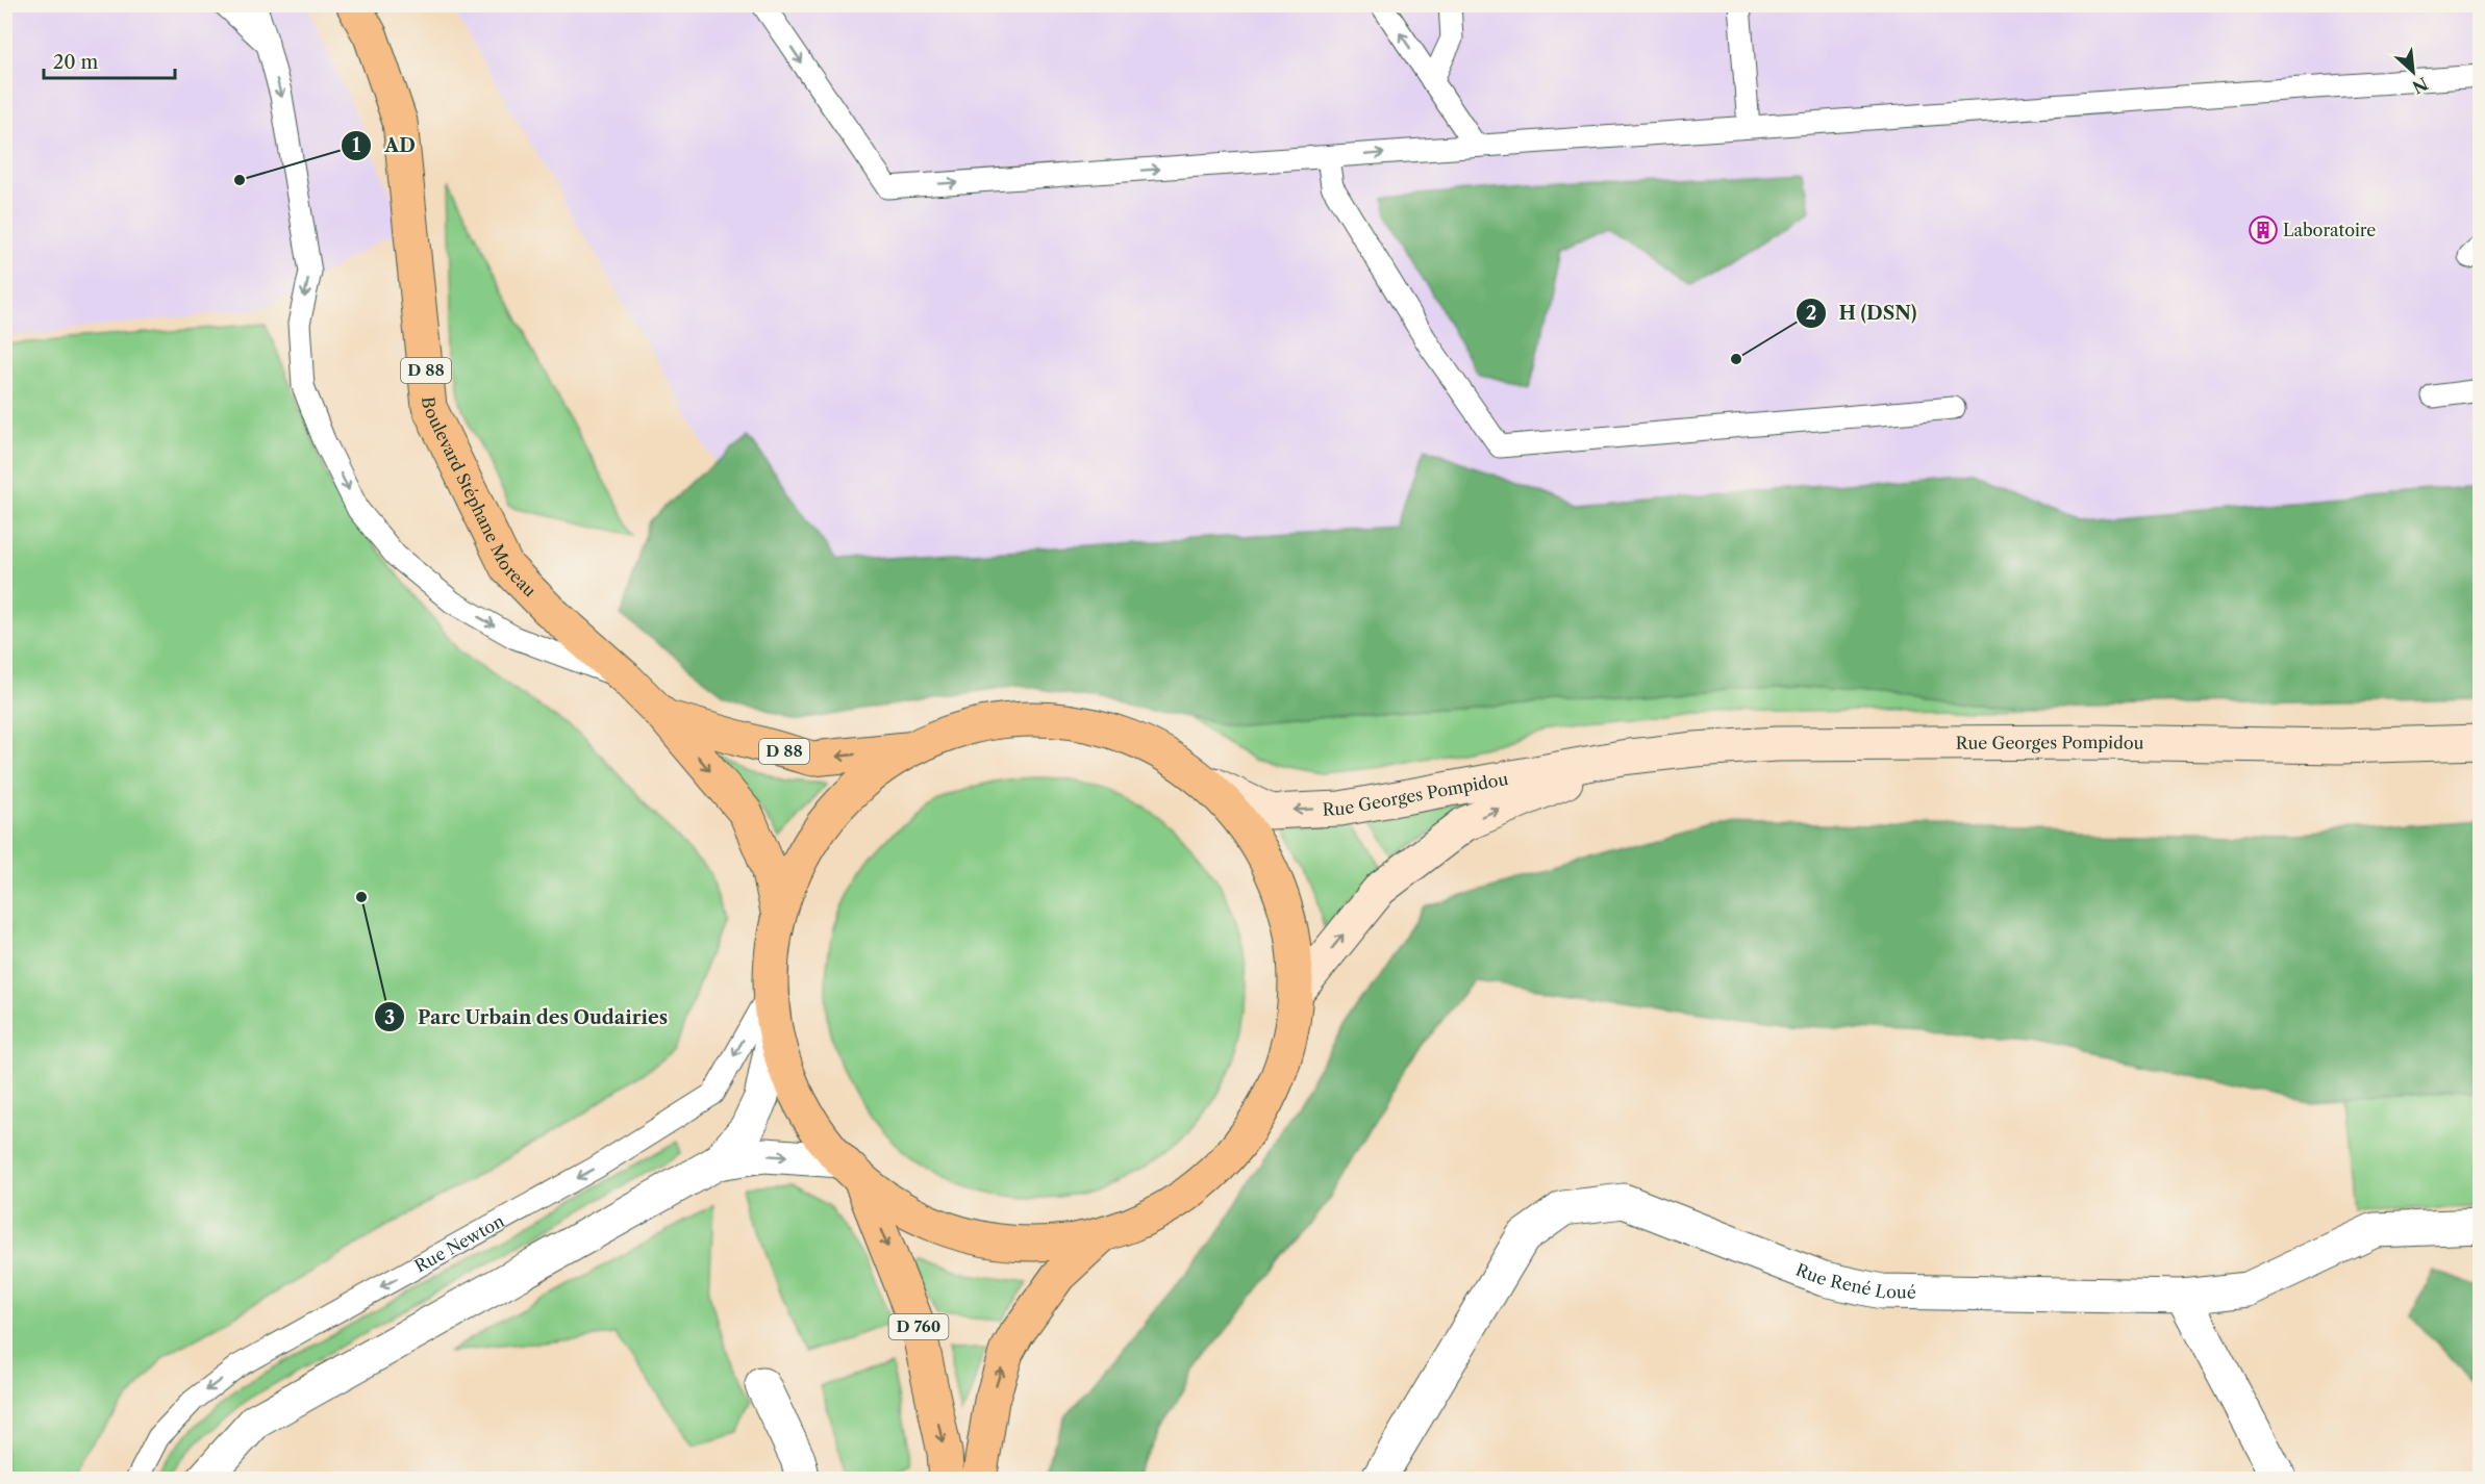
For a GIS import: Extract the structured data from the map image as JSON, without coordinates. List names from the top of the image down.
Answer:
{
  "streets": {
    "main road": [
      "D 88",
      "Boulevard Stéphane Moreau",
      "Rue Georges Pompidou",
      "D 760"
    ],
    "street": ["Rue René Loué"],
    "lane": ["Rue Newton"]
  },
  "one_way": ["Rue Newton"],
  "places": {
    "other": ["AD", "H (DSN)", "Parc Urbain des Oudairies"],
    "building": ["Laboratoire"]
  },
  "scale_bar": "20 m",
  "north": "bottom right"
}
